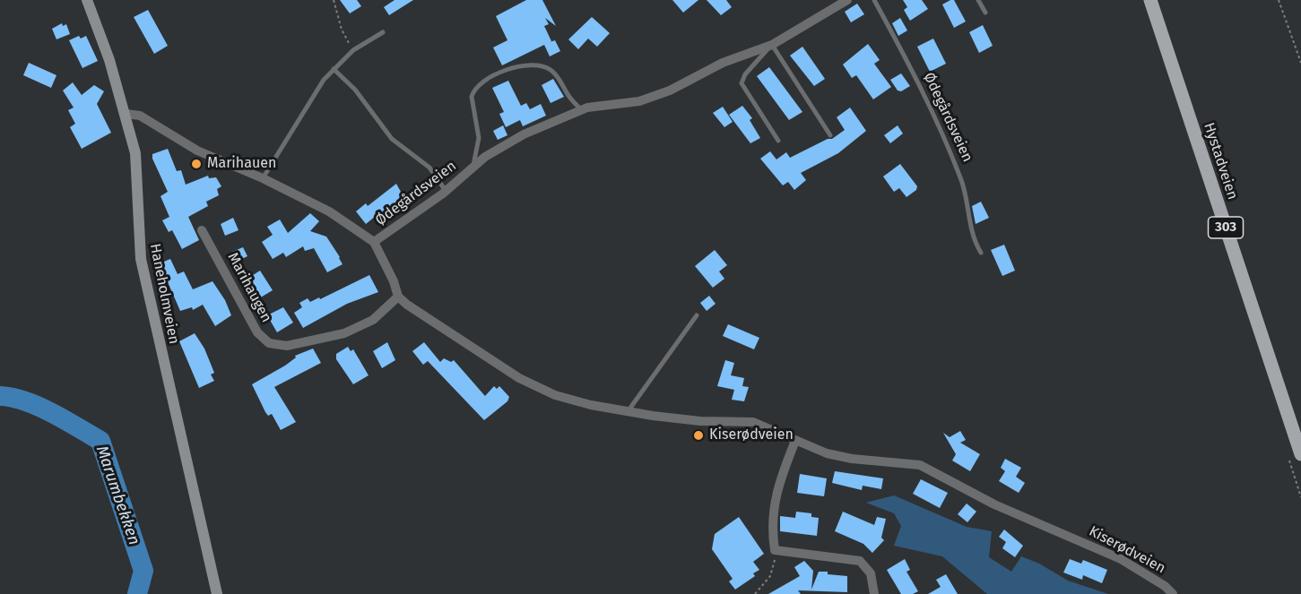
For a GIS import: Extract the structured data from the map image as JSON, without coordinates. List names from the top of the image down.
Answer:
{
  "streets": {
    "main road": ["Hystadveien", "303", "Haneholmveien"],
    "street": ["Ødegårdsveien", "Marihaugen", "Kiserødveien"]
  },
  "crossings": [
    ["Marihaugen", "Kiserødveien"]
  ],
  "water": ["Marumbekken"],
  "places": ["Marihauen", "Kiserødveien"]
}
